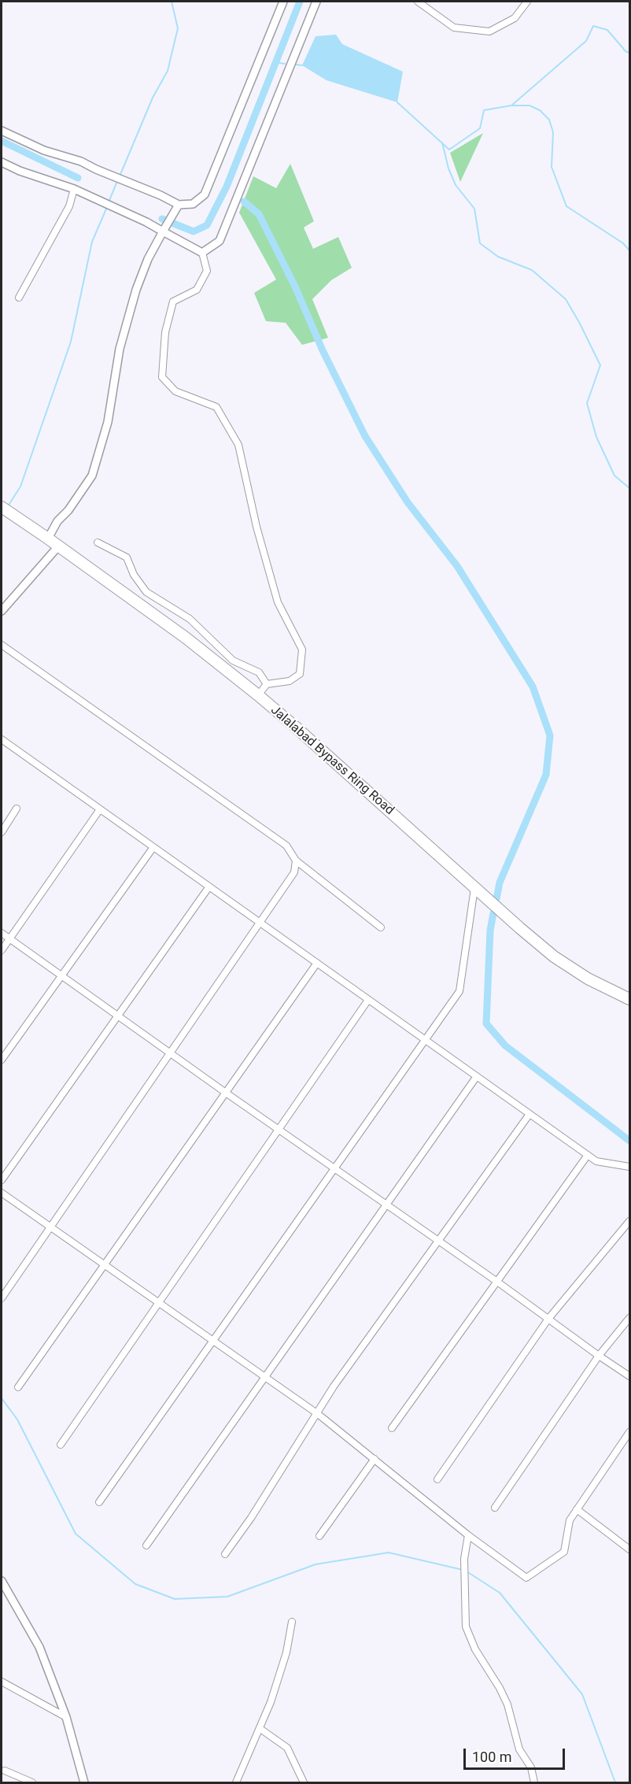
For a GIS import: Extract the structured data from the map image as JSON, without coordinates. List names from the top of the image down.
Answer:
{
  "streets": {
    "highway": ["Jalalabad Bypass Ring Road"]
  },
  "scale_bar": "100 m"
}
